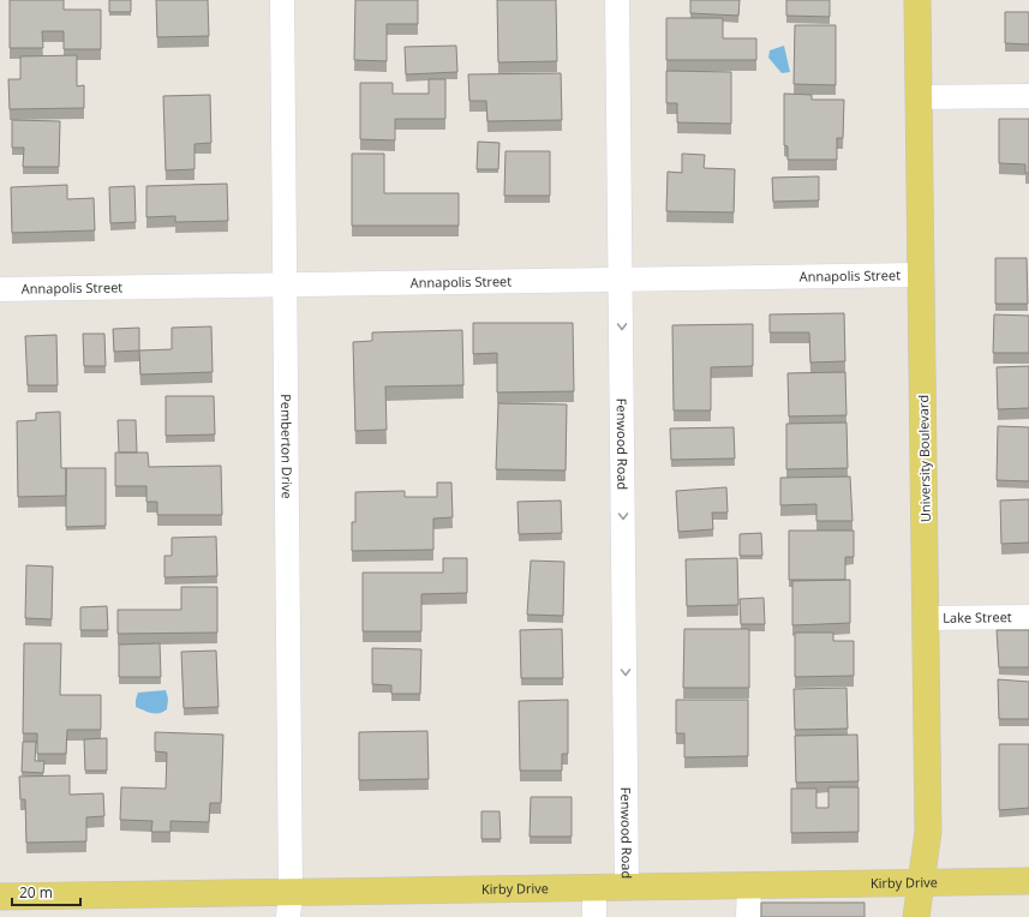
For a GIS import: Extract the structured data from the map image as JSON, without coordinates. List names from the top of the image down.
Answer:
{
  "streets": {
    "main road": ["University Boulevard", "Kirby Drive"],
    "street": [
      "Annapolis Street",
      "Fenwood Road",
      "Pemberton Drive",
      "Lake Street"
    ]
  },
  "crossings": [
    ["Annapolis Street", "Fenwood Road"],
    ["Annapolis Street", "Pemberton Drive"],
    ["Annapolis Street", "University Boulevard"],
    ["Fenwood Road", "Kirby Drive"],
    ["Pemberton Drive", "Kirby Drive"],
    ["University Boulevard", "Lake Street"],
    ["University Boulevard", "Kirby Drive"]
  ],
  "one_way": ["Fenwood Road"],
  "scale_bar": "20 m"
}
